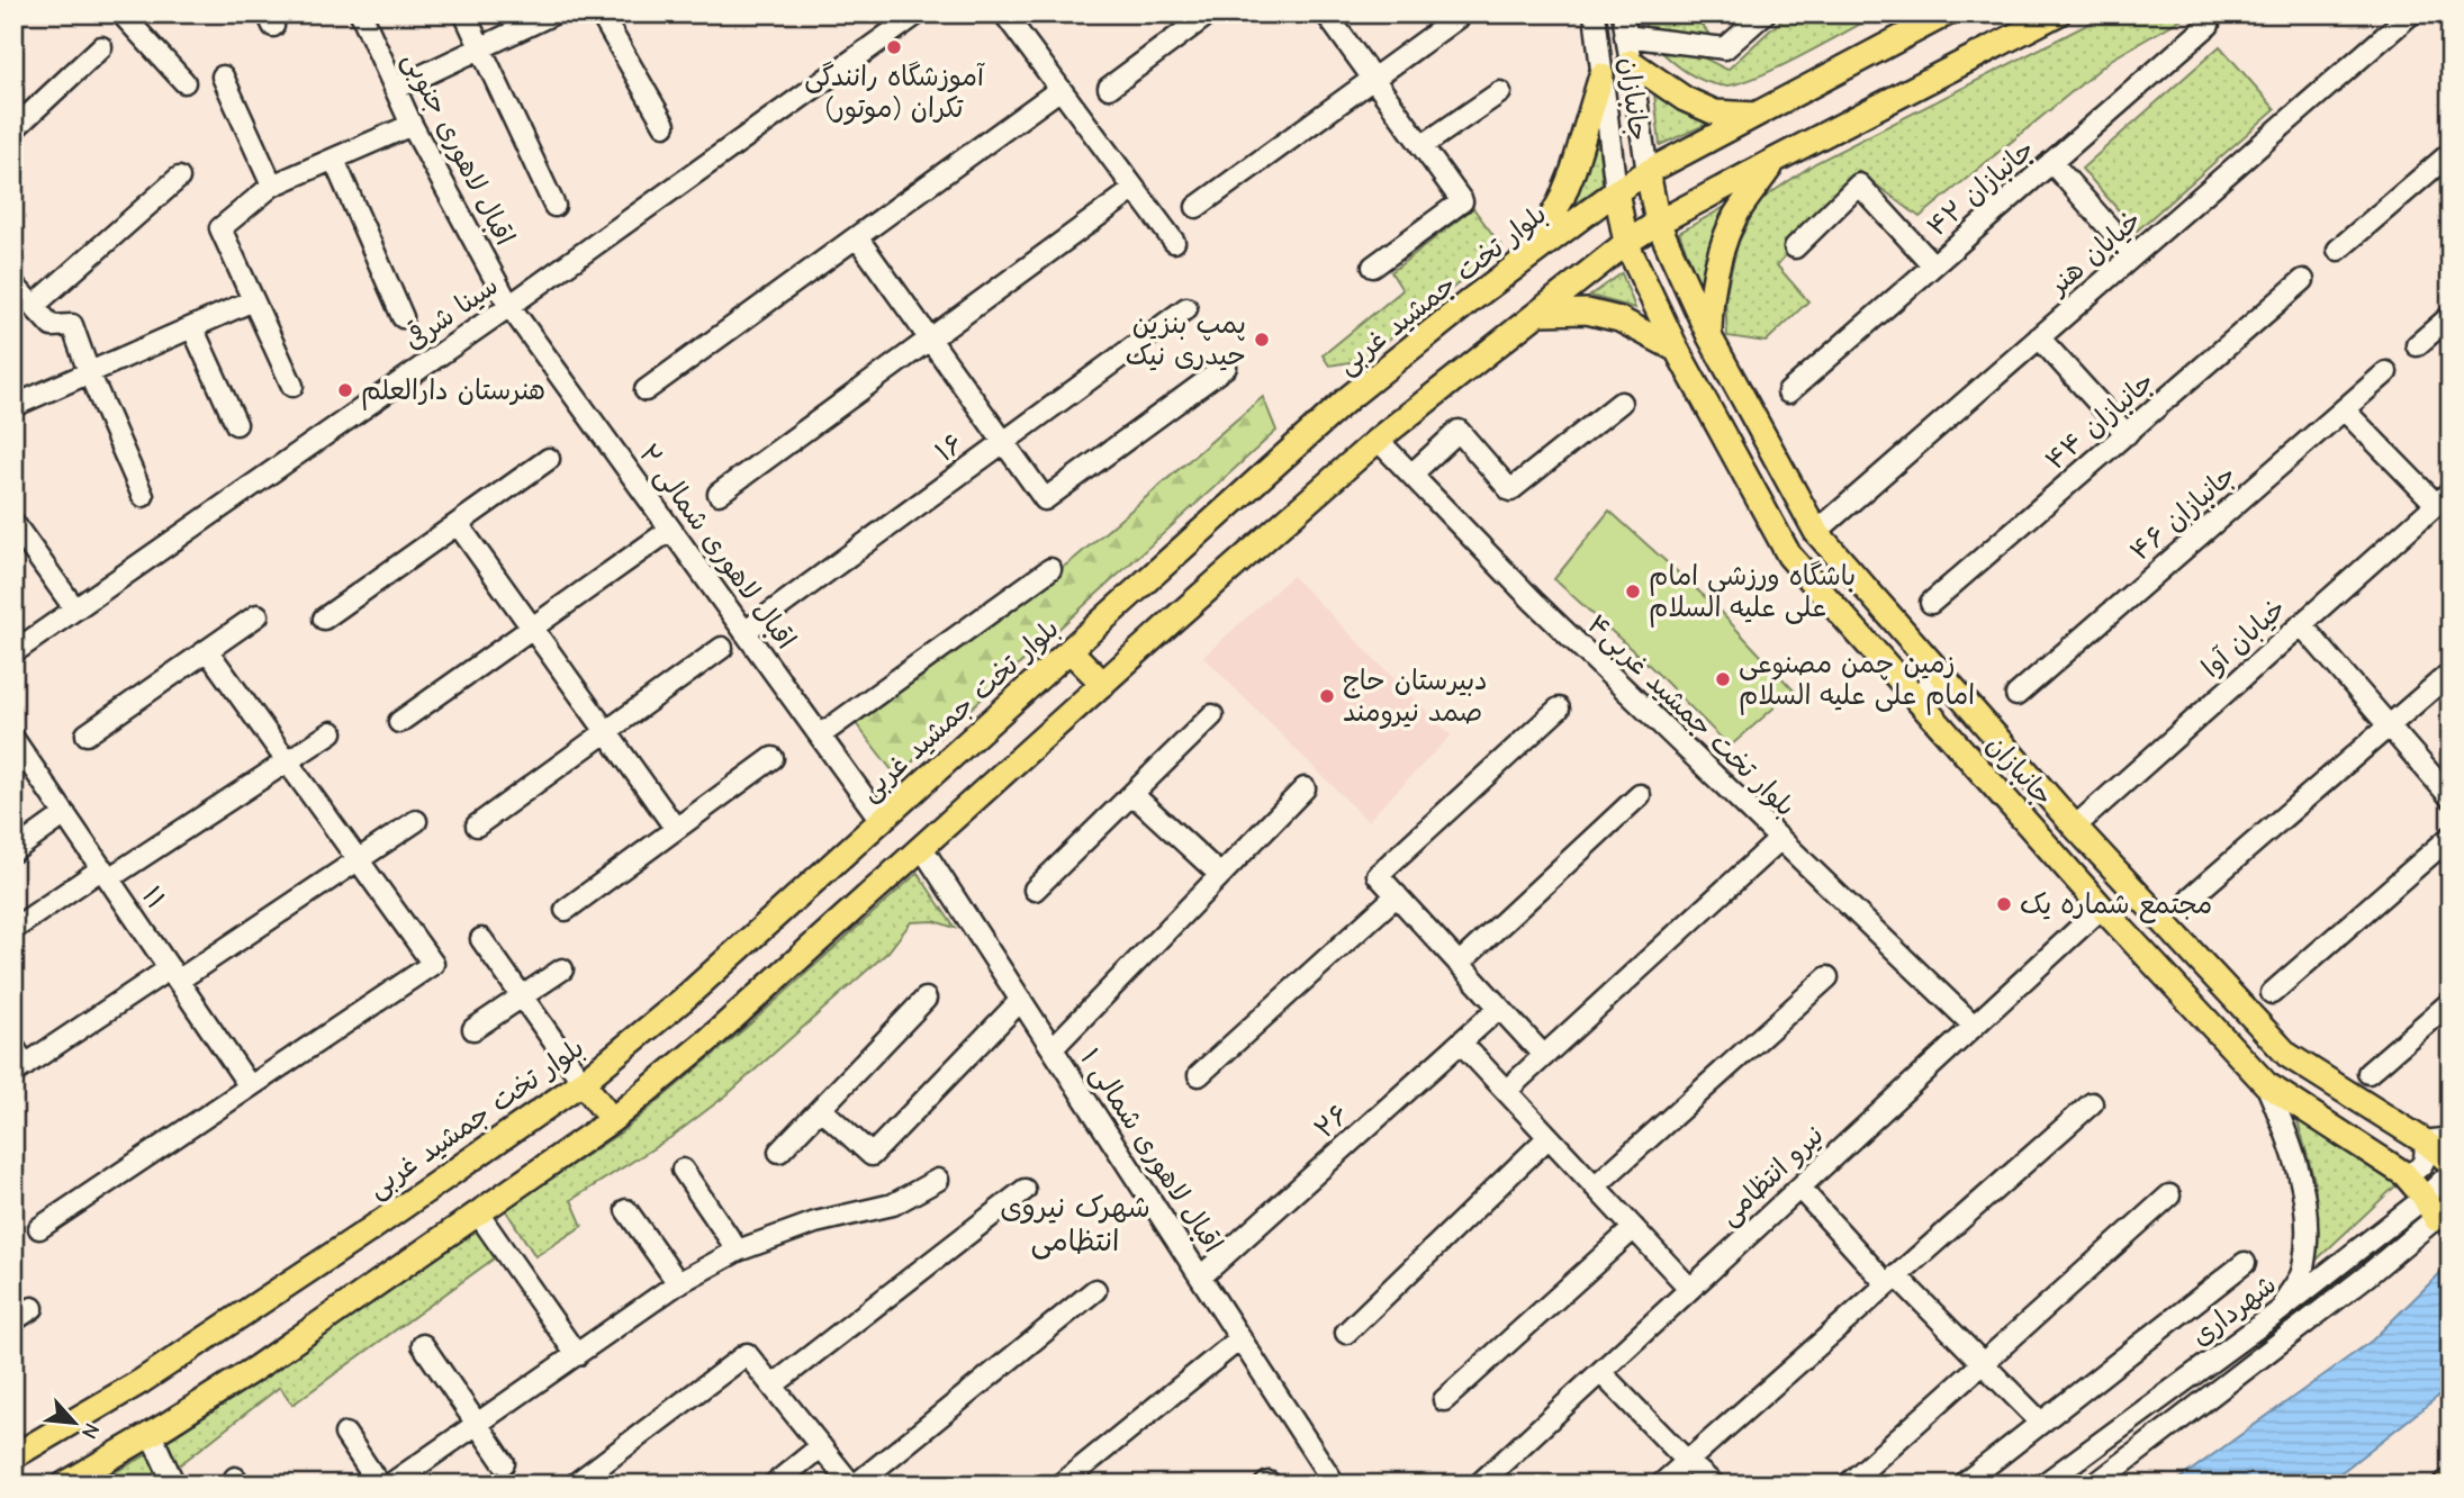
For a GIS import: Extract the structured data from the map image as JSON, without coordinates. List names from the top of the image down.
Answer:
{
  "streets": {
    "main road": ["جانبازان", "بلوار تخت جمشید غربی"],
    "street": [
      "اقبال لاهوری جنوبی",
      "۴۲ جانبازان",
      "خیابان هنر",
      "سینا شرقی",
      "۴۴ جانبازان",
      "۱۶",
      "۴۶ جانبازان",
      "اقبال لاهوری شمالی ۲",
      "خیابان آوا",
      "بلوار تخت جمشید غربی۴",
      "۱۱",
      "۲۶",
      "اقبال لاهوری شمالی ۱",
      "نیرو انتظامی",
      "شهرداری"
    ]
  },
  "crossings": [
    ["جانبازان", "خیابان هنر"],
    ["جانبازان", "بلوار تخت جمشید غربی"],
    ["جانبازان", "خیابان آوا"],
    ["جانبازان", "نیرو انتظامی"],
    ["جانبازان", "شهرداری"],
    ["اقبال لاهوری جنوبی", "سینا شرقی"],
    ["اقبال لاهوری جنوبی", "اقبال لاهوری شمالی ۲"],
    ["بلوار تخت جمشید غربی", "اقبال لاهوری شمالی ۲"],
    ["سینا شرقی", "اقبال لاهوری شمالی ۲"],
    ["۱۶", "اقبال لاهوری شمالی ۲"],
    ["بلوار تخت جمشید غربی۴", "نیرو انتظامی"],
    ["۲۶", "اقبال لاهوری شمالی ۱"]
  ],
  "districts": ["شهرک نیروی انتظامی"],
  "places": [
    "آموزشگاه رانندگی تکران (موتور)",
    "پمپ بنزین حیدری نیک",
    "هنرستان دارالعلم",
    "باشگاه ورزشی امام علی علیه السلام",
    "زمین چمن مصنوعی امام علی علیه السلام",
    "دبیرستان حاج صمد نیرومند",
    "مجتمع شماره یک"
  ],
  "north": "bottom right"
}
